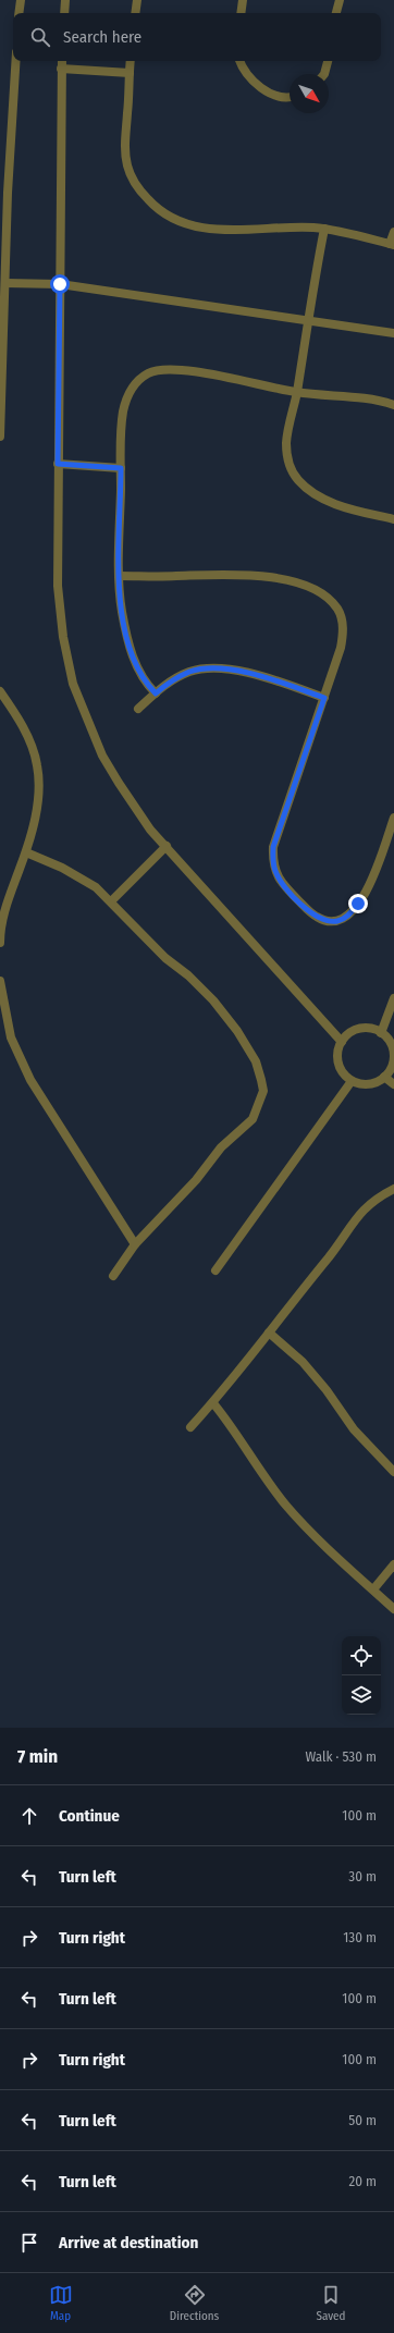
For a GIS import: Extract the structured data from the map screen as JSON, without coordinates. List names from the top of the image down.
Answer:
{
  "north": "bottom right",
  "page": {
    "search": "Search here",
    "heading": ["7 min", "Walk · 530 m"],
    "list": [
      ["Continue", "100 m"],
      ["Turn left", "30 m"],
      ["Turn right", "130 m"],
      ["Turn left", "100 m"],
      ["Turn right", "100 m"],
      ["Turn left", "50 m"],
      ["Turn left", "20 m"],
      "Arrive at destination"
    ],
    "nav": ["Map", "Directions", "Saved"]
  }
}
